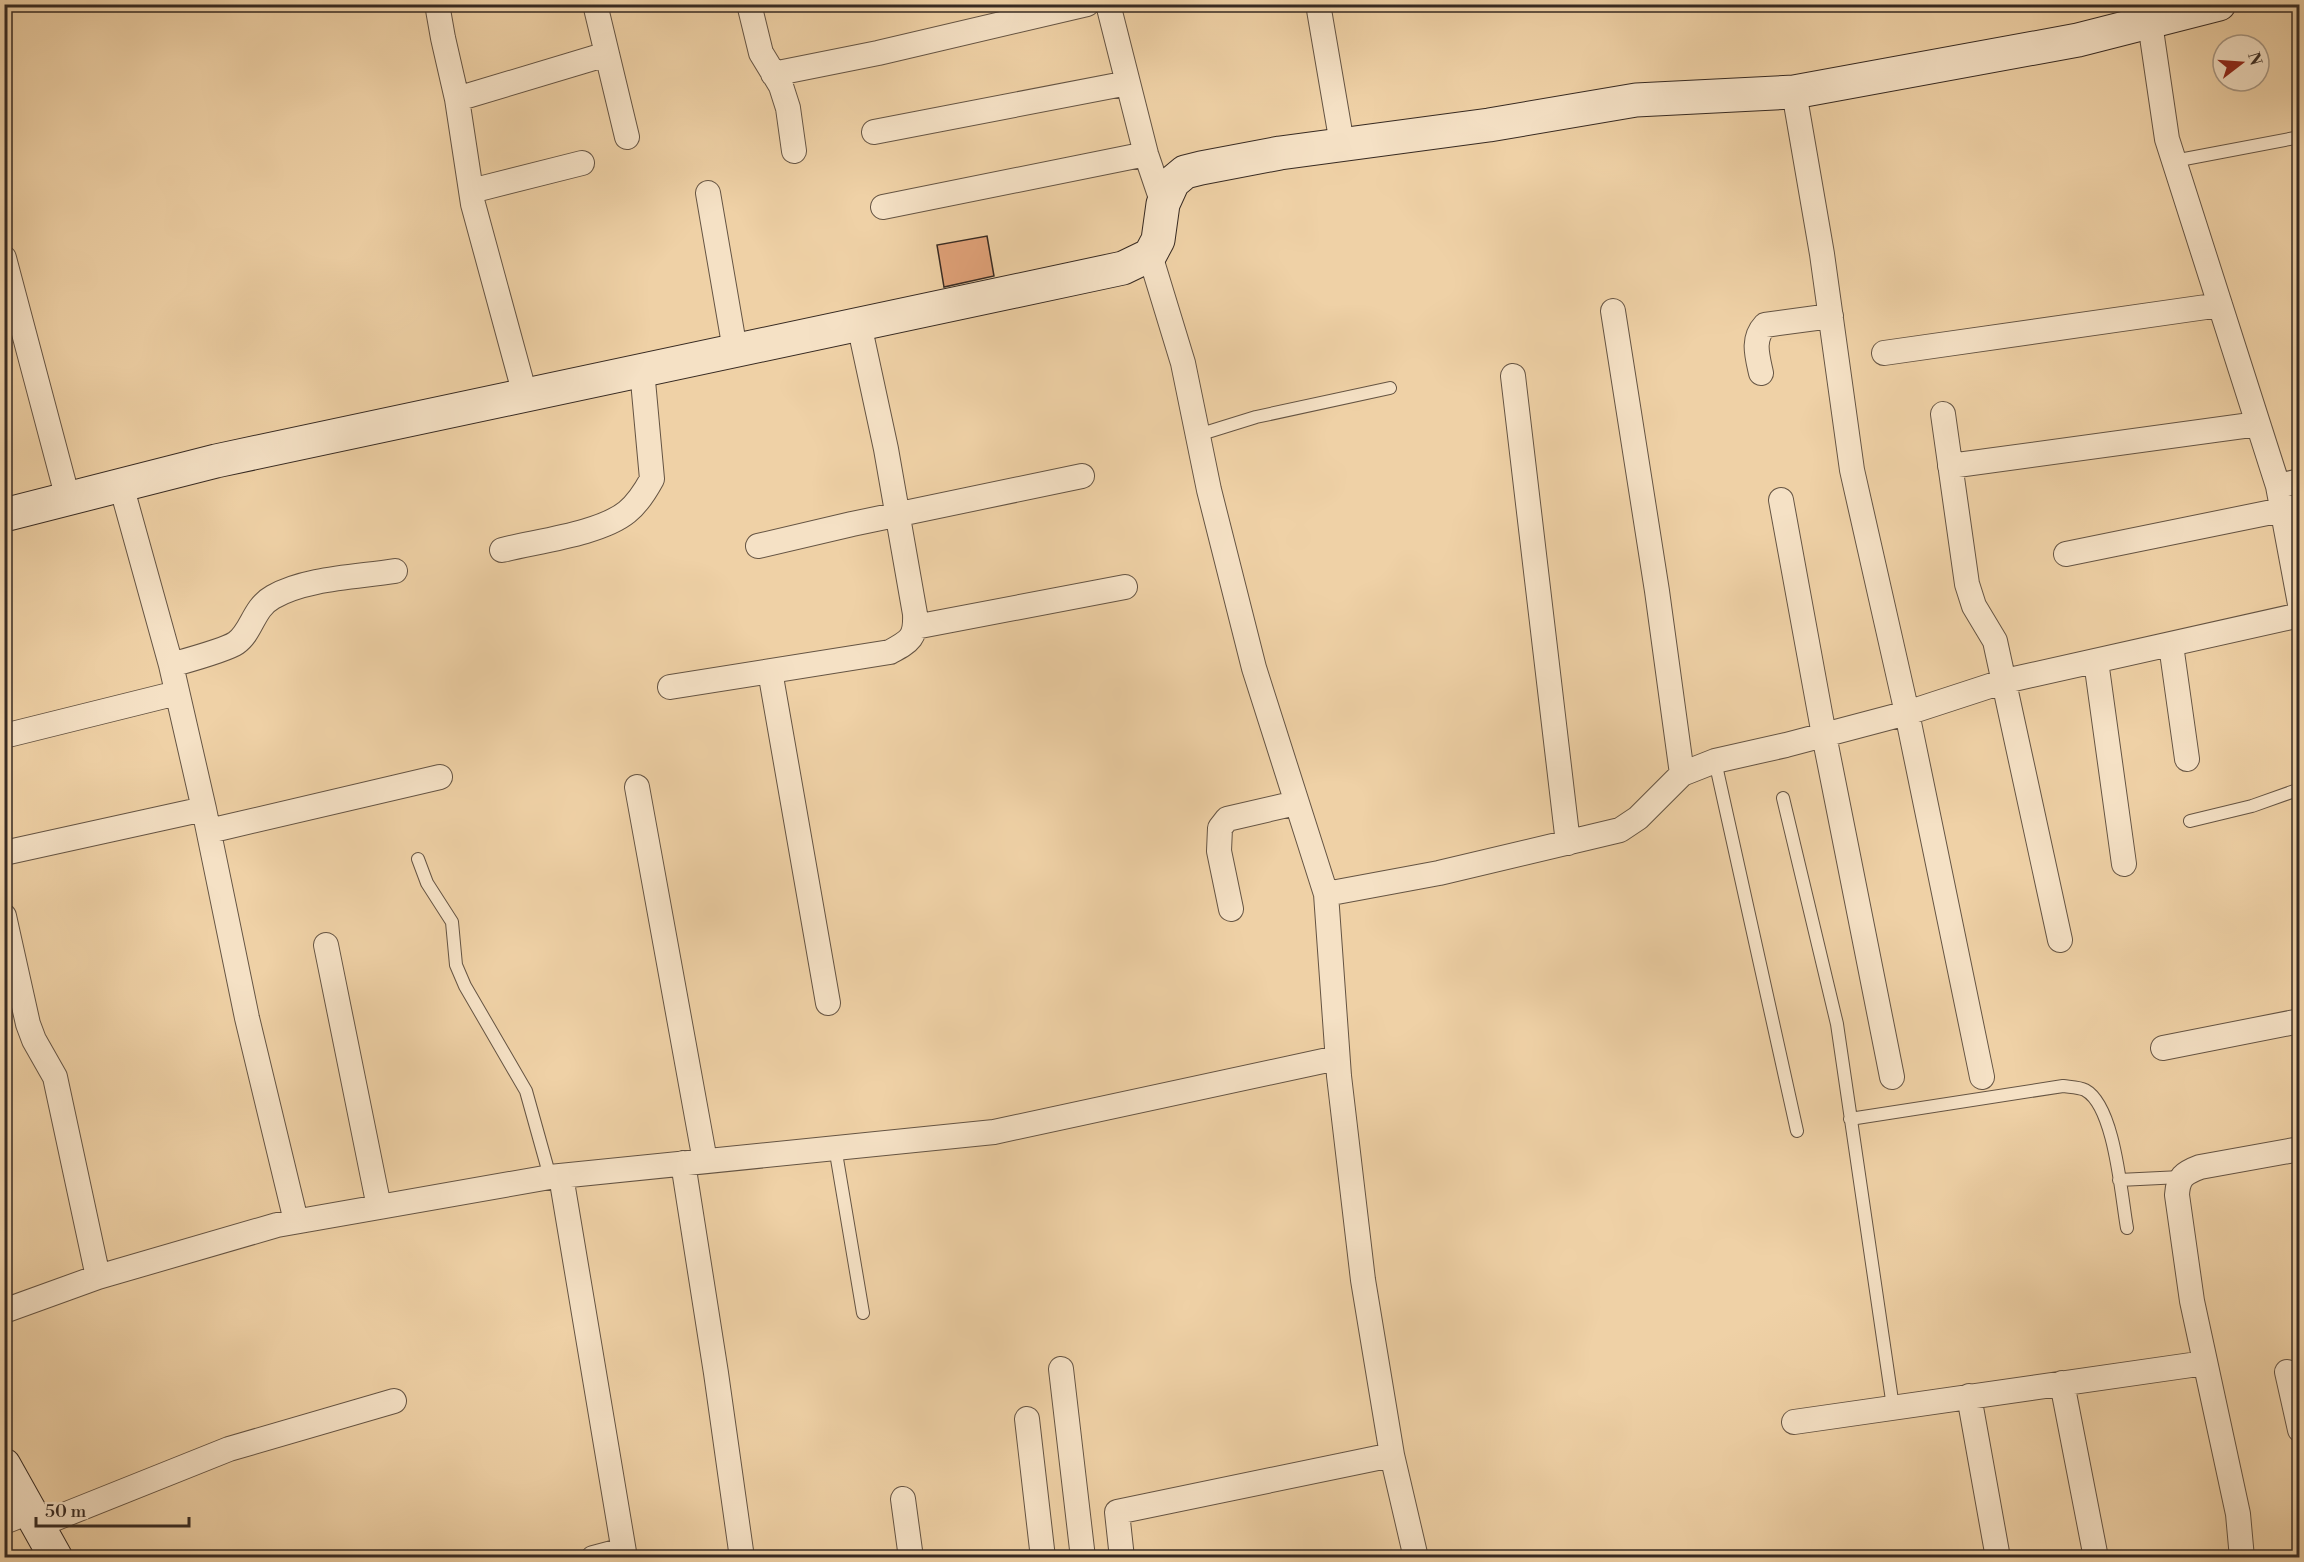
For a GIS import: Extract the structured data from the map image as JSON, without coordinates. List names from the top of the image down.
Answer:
{
  "scale_bar": "50 m",
  "north": "right"
}
